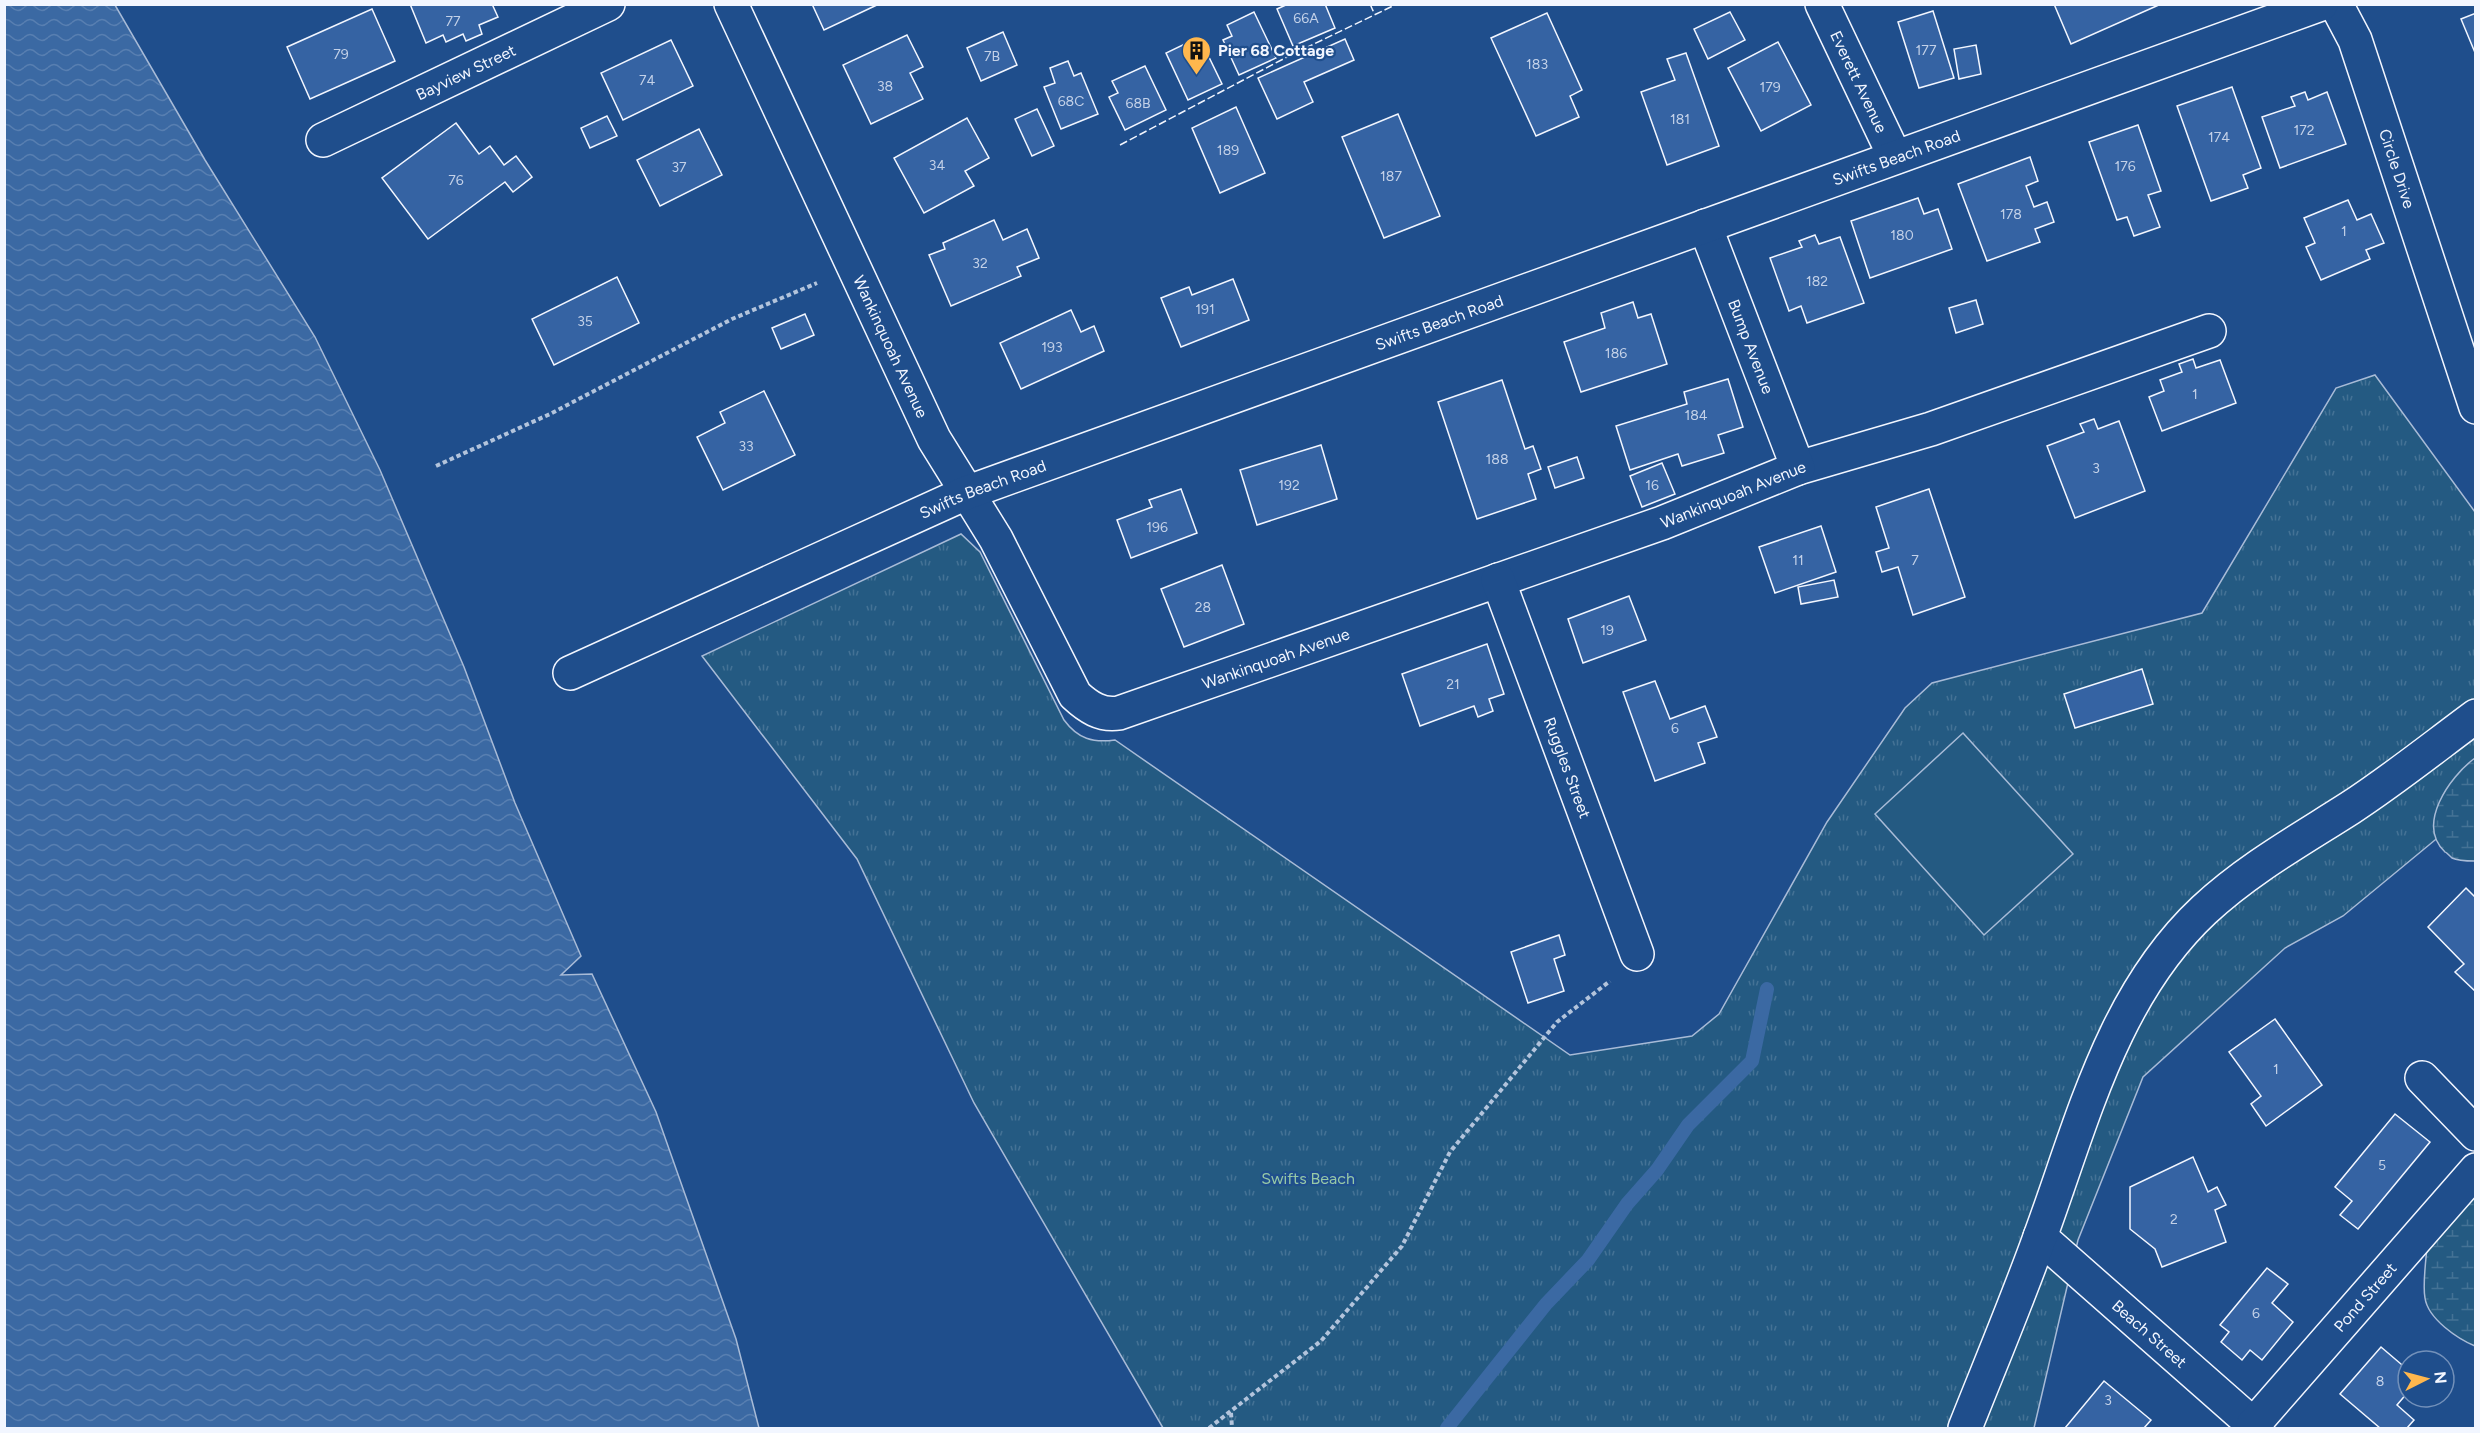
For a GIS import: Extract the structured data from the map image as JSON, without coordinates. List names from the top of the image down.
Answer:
{
  "streets": {
    "street": [
      "Bayview Street",
      "Everett Avenue",
      "Swifts Beach Road",
      "Circle Drive",
      "Wankinquoah Avenue",
      "Bump Avenue",
      "Ruggles Street",
      "Pond Street",
      "Beach Street"
    ]
  },
  "crossings": [
    ["Everett Avenue", "Swifts Beach Road"],
    ["Swifts Beach Road", "Wankinquoah Avenue"],
    ["Swifts Beach Road", "Bump Avenue"],
    ["Wankinquoah Avenue", "Bump Avenue"],
    ["Wankinquoah Avenue", "Ruggles Street"],
    ["Pond Street", "Beach Street"]
  ],
  "parks": ["Swifts Beach"],
  "places": {
    "building": ["Pier 68 Cottage"]
  },
  "house_numbers": [
    "66A",
    "77",
    "177",
    "79",
    "7B",
    "183",
    "74",
    "38",
    "179",
    "68C",
    "68B",
    "181",
    "172",
    "174",
    "189",
    "34",
    "176",
    "37",
    "187",
    "76",
    "178",
    "1",
    "180",
    "32",
    "182",
    "191",
    "35",
    "193",
    "186",
    "1",
    "184",
    "33",
    "188",
    "3",
    "192",
    "16",
    "196",
    "11",
    "7",
    "28",
    "19",
    "21",
    "6",
    "1",
    "5",
    "2",
    "6",
    "8",
    "3"
  ],
  "north": "right"
}
